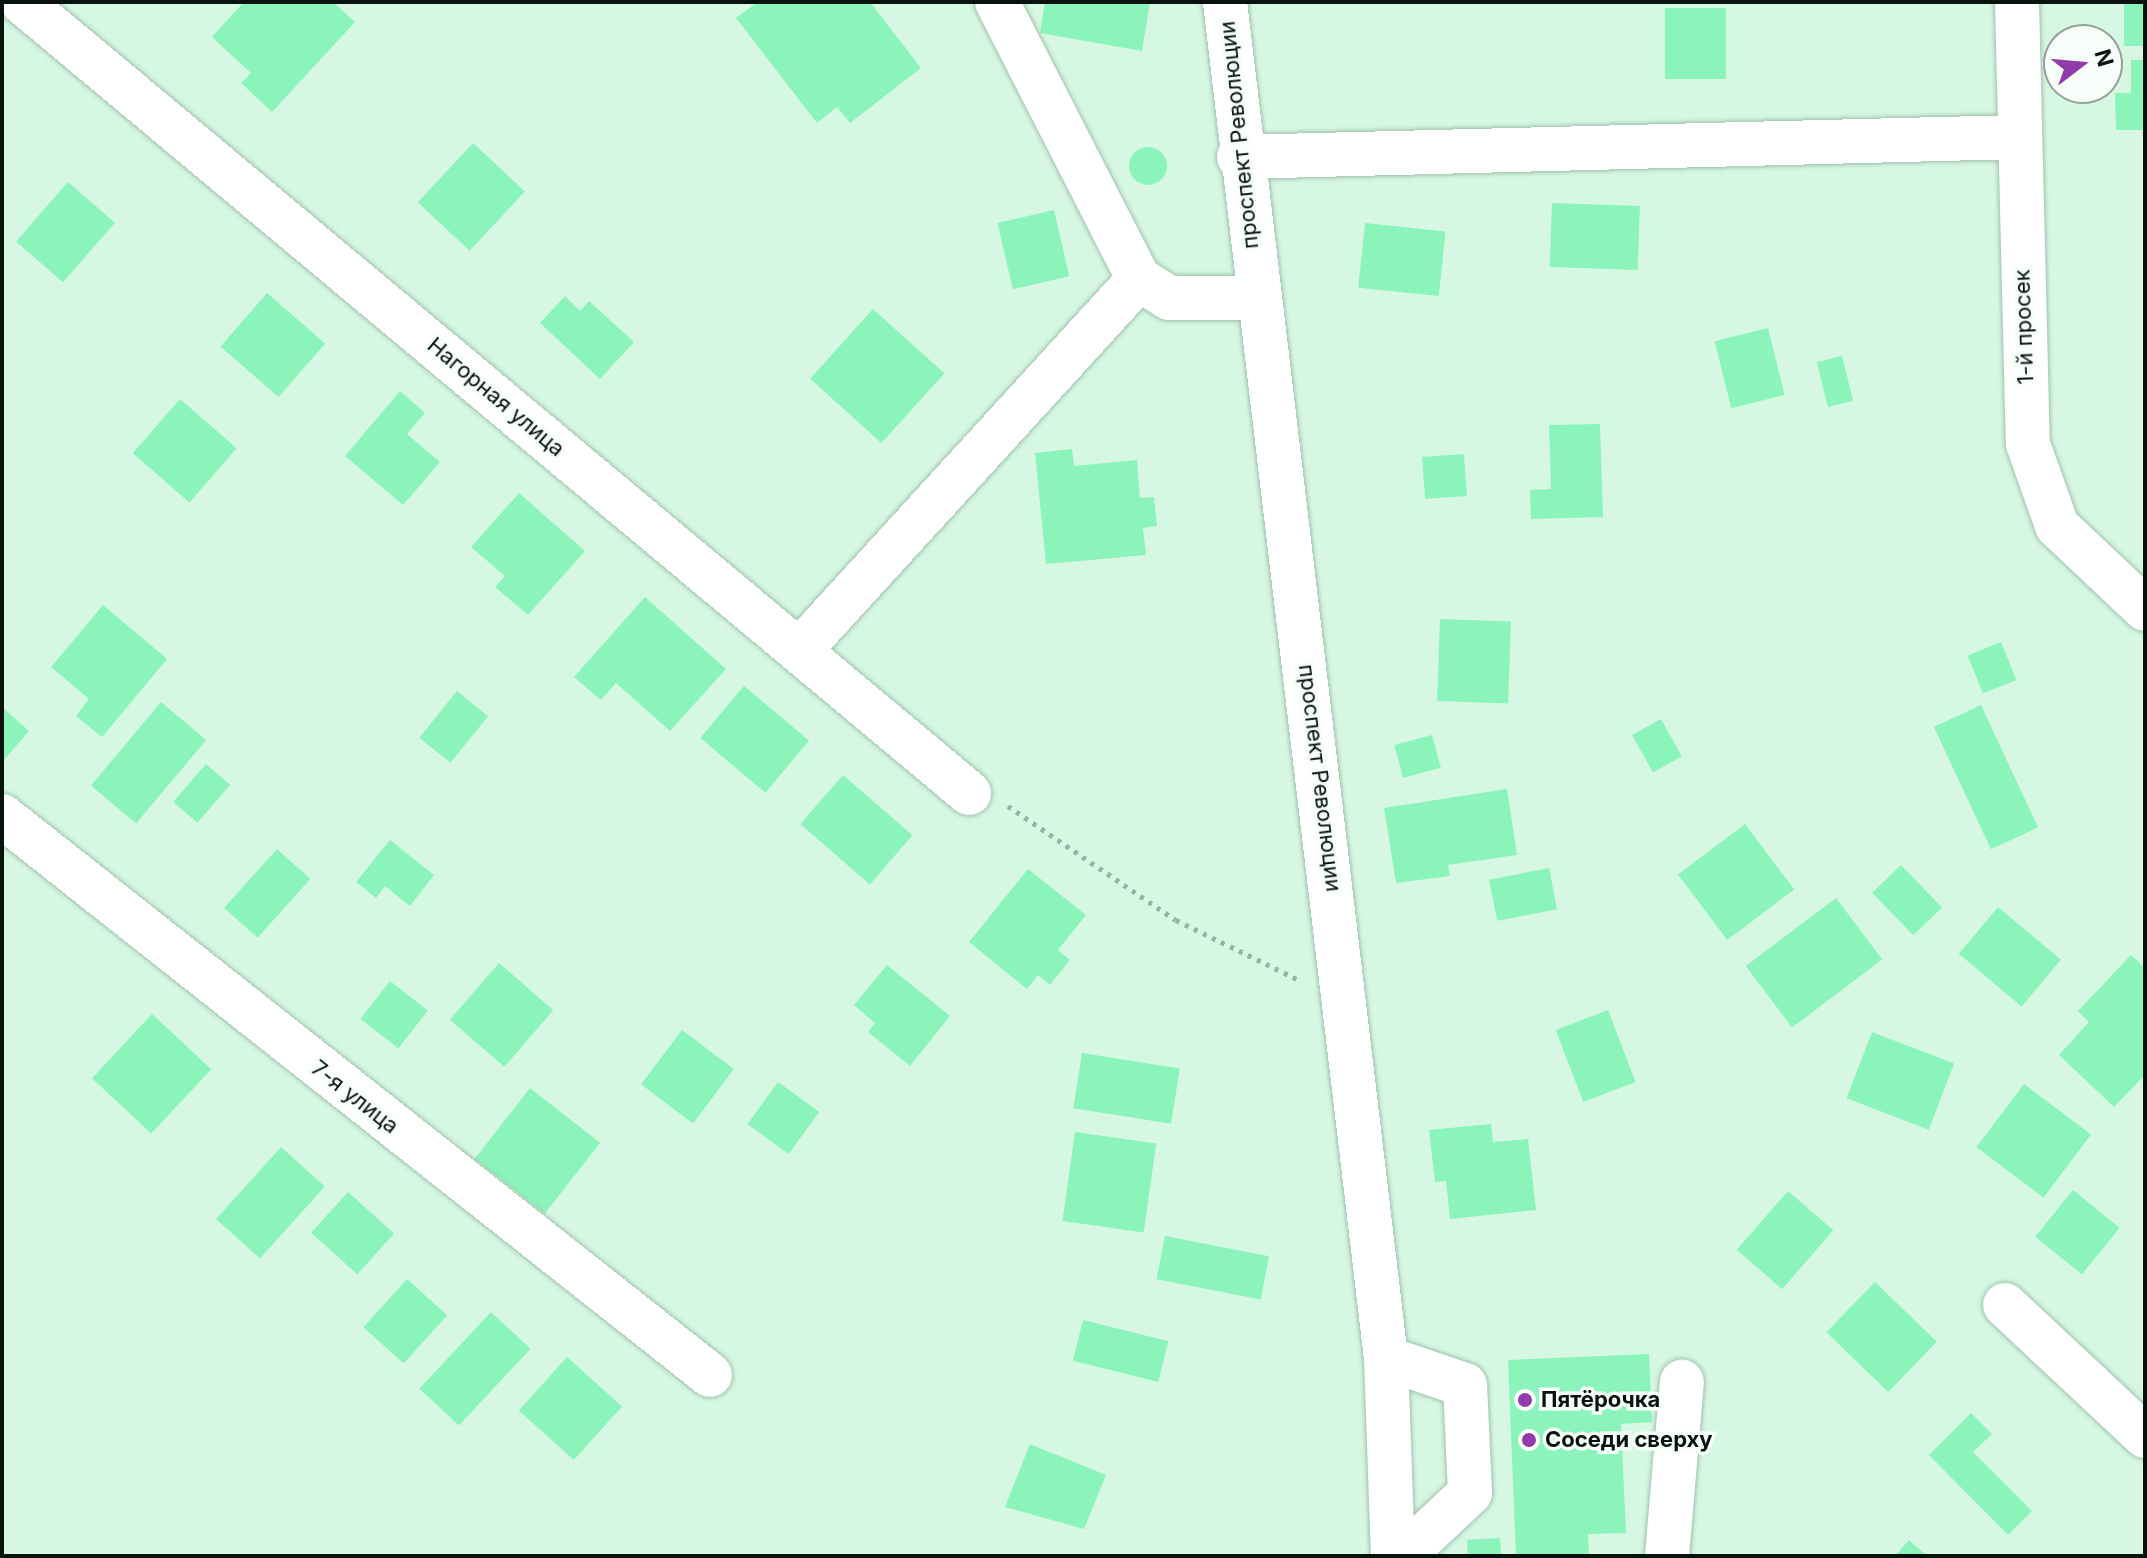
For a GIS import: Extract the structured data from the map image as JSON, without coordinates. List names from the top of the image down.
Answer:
{
  "streets": {
    "street": [
      "проспект Революции",
      "1-й просек",
      "Нагорная улица",
      "7-я улица"
    ]
  },
  "places": ["Пятёрочка", "Соседи сверху"],
  "north": "right"
}
